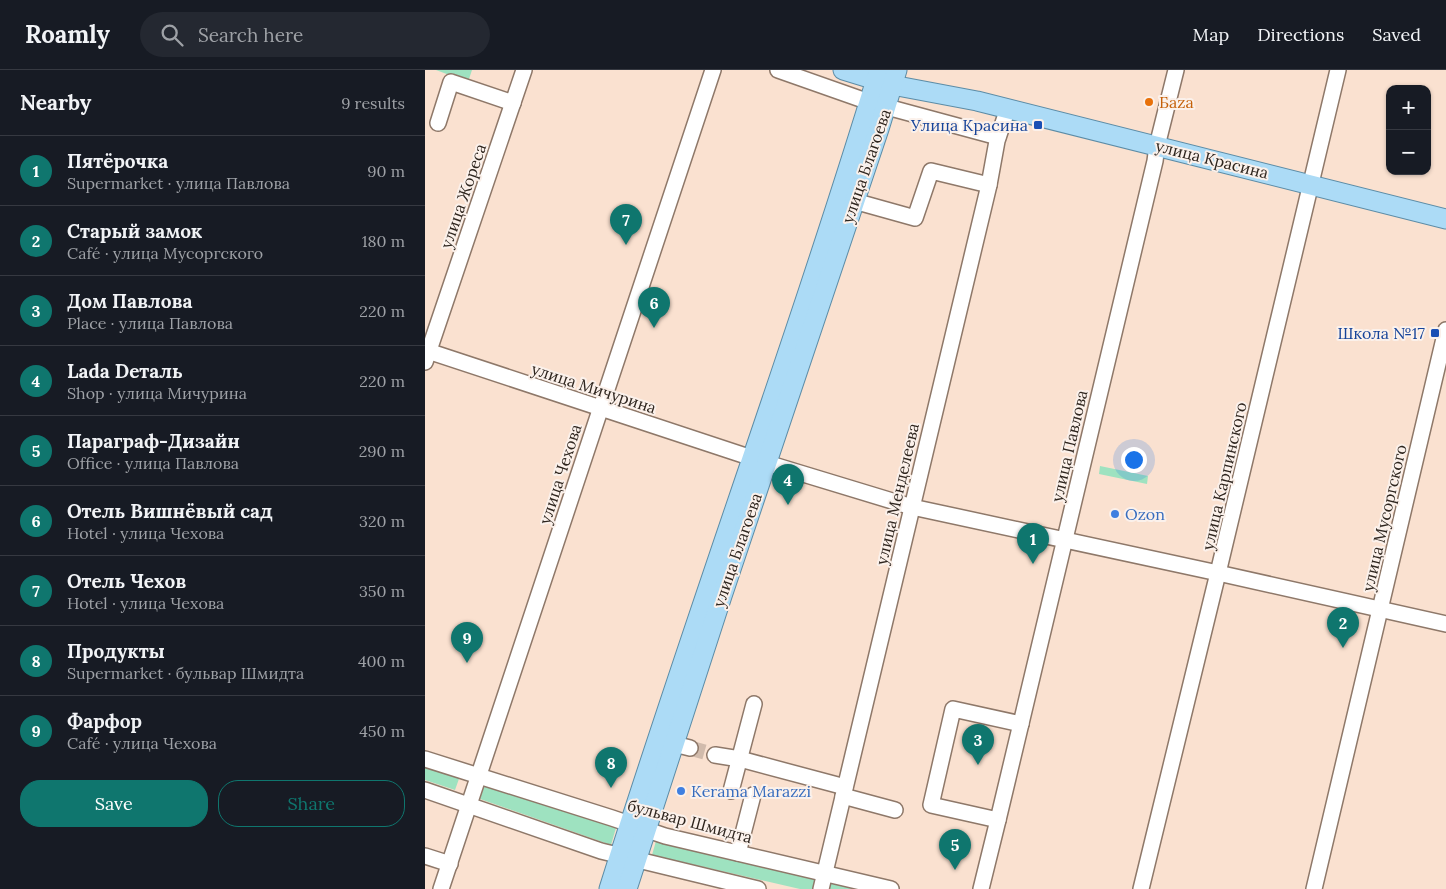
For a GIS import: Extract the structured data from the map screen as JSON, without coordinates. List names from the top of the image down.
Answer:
{
  "streets": {
    "main road": ["улица Красина", "улица Благоева"],
    "street": [
      "улица Жореса",
      "улица Мичурина",
      "улица Павлова",
      "улица Чехова",
      "улица Карпинского",
      "улица Менделеева",
      "улица Мусоргского",
      "бульвар Шмидта"
    ]
  },
  "crossings": [
    ["улица Красина", "улица Благоева"],
    ["улица Красина", "улица Павлова"],
    ["улица Красина", "улица Карпинского"],
    ["улица Красина", "улица Менделеева"],
    ["улица Благоева", "улица Мичурина"],
    ["улица Благоева", "бульвар Шмидта"],
    ["улица Жореса", "улица Мичурина"],
    ["улица Мичурина", "улица Павлова"],
    ["улица Мичурина", "улица Чехова"],
    ["улица Мичурина", "улица Карпинского"],
    ["улица Мичурина", "улица Менделеева"],
    ["улица Мичурина", "улица Мусоргского"],
    ["улица Чехова", "бульвар Шмидта"],
    ["улица Менделеева", "бульвар Шмидта"]
  ],
  "places": {
    "other": ["Баza", "Ozon", "Kerama Marazzi"],
    "transit": ["Улица Красина", "Школа №17"]
  },
  "page": {
    "header": "Roamly",
    "search": "Search here",
    "nav": ["Map", "Directions", "Saved"],
    "heading": ["Nearby", "9 results"],
    "map_buttons": ["+", "−"],
    "list": [
      {
        "mark": "1",
        "name": "Пятёрочка",
        "note": "Supermarket · улица Павлова",
        "value": "90 m"
      },
      {
        "mark": "2",
        "name": "Старый замок",
        "note": "Café · улица Мусоргского",
        "value": "180 m"
      },
      {
        "mark": "3",
        "name": "Дом Павлова",
        "note": "Place · улица Павлова",
        "value": "220 m"
      },
      {
        "mark": "4",
        "name": "Lada Dеталь",
        "note": "Shop · улица Мичурина",
        "value": "220 m"
      },
      {
        "mark": "5",
        "name": "Параграф-Дизайн",
        "note": "Office · улица Павлова",
        "value": "290 m"
      },
      {
        "mark": "6",
        "name": "Отель Вишнёвый сад",
        "note": "Hotel · улица Чехова",
        "value": "320 m"
      },
      {
        "mark": "7",
        "name": "Отель Чехов",
        "note": "Hotel · улица Чехова",
        "value": "350 m"
      },
      {
        "mark": "8",
        "name": "Продукты",
        "note": "Supermarket · бульвар Шмидта",
        "value": "400 m"
      },
      {
        "mark": "9",
        "name": "Фарфор",
        "note": "Café · улица Чехова",
        "value": "450 m"
      }
    ],
    "pins": [
      "7",
      "6",
      "4",
      "1",
      "2",
      "9",
      "3",
      "8",
      "5"
    ],
    "buttons": ["Save", "Share"]
  }
}
